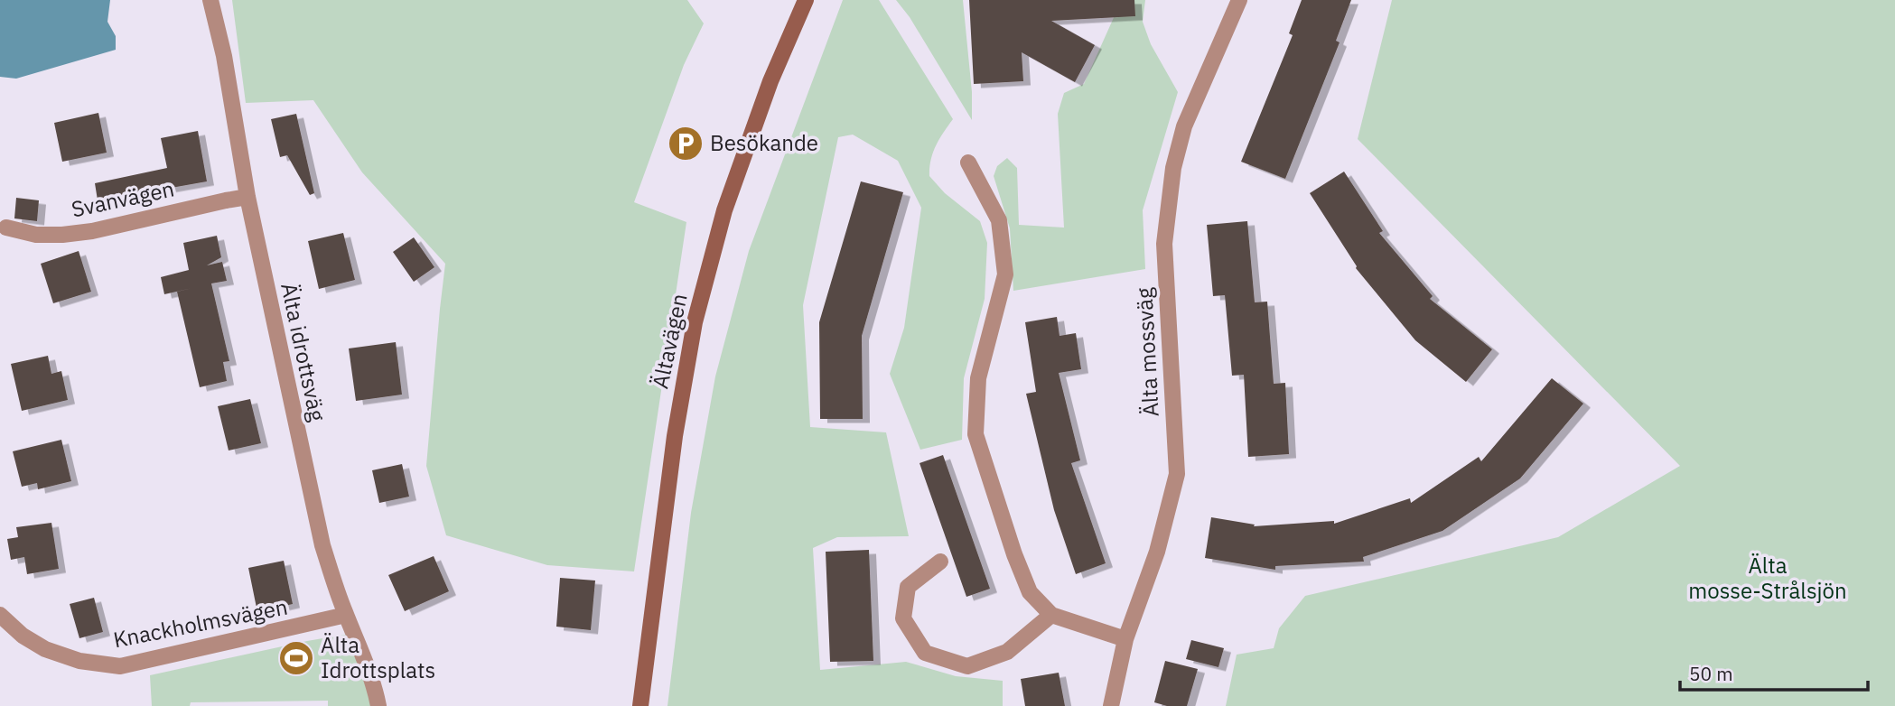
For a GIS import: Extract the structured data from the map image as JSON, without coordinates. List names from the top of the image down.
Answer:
{
  "streets": {
    "main road": ["Ältavägen"],
    "street": [
      "Svanvägen",
      "Älta idrottsväg",
      "Älta mossväg",
      "Knackholmsvägen"
    ]
  },
  "crossings": [
    ["Svanvägen", "Älta idrottsväg"],
    ["Älta idrottsväg", "Knackholmsvägen"]
  ],
  "parks": ["Älta mosse-Strålsjön"],
  "places": {
    "parking": ["Besökande"],
    "sports": ["Älta Idrottsplats"]
  },
  "scale_bar": "50 m"
}
